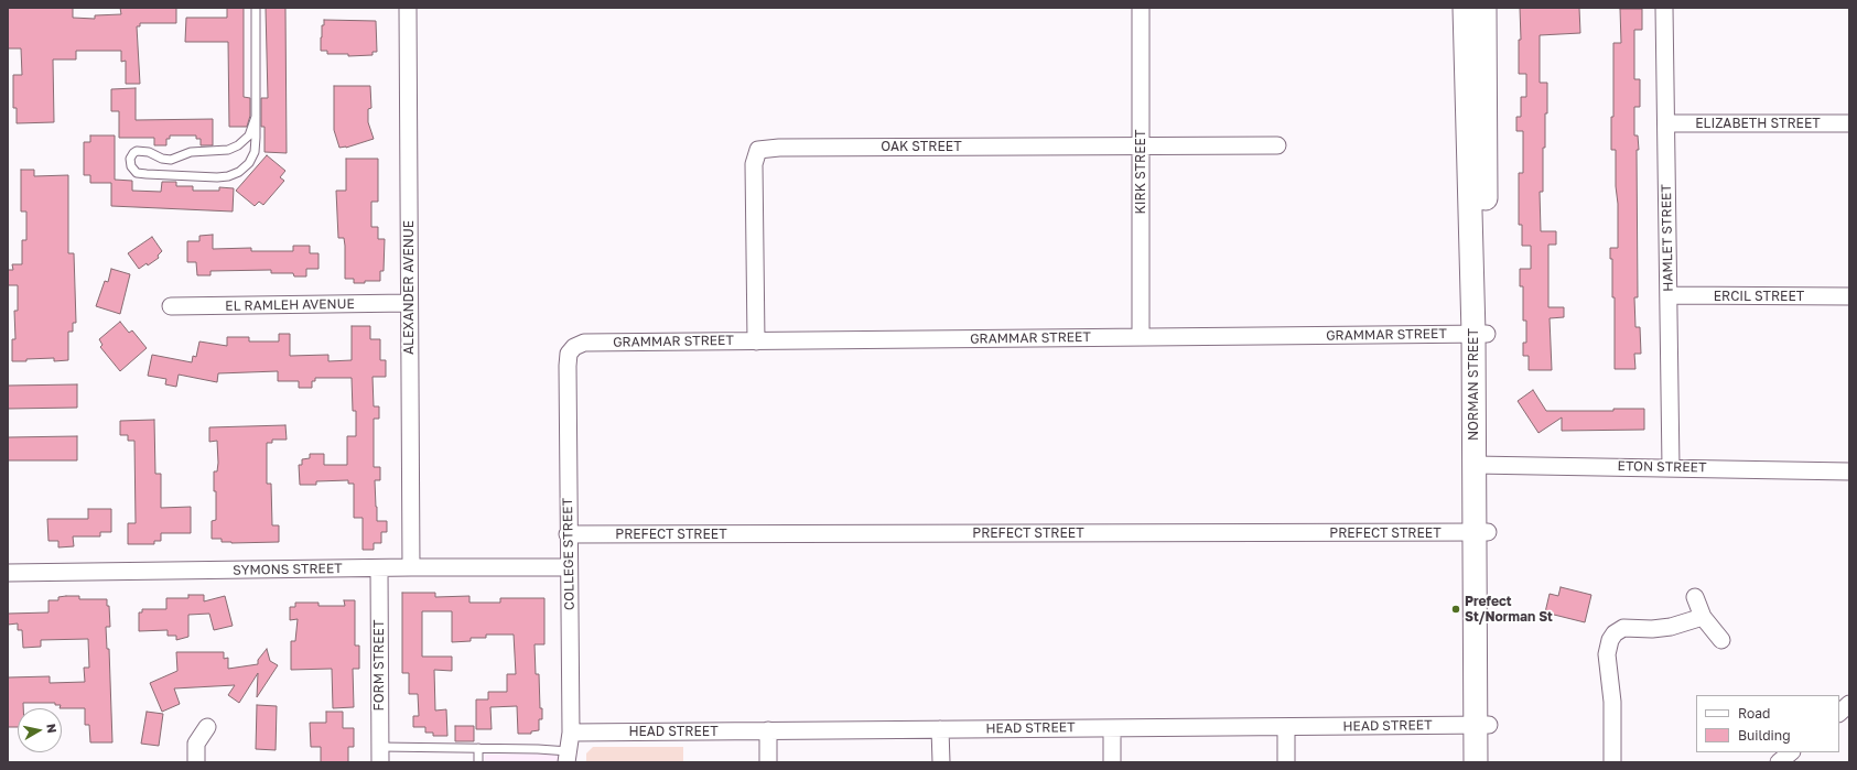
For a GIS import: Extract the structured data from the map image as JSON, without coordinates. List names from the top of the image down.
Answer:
{
  "streets": {
    "main road": ["NORMAN STREET"],
    "street": [
      "ELIZABETH STREET",
      "OAK STREET",
      "KIRK STREET",
      "HAMLET STREET",
      "ALEXANDER AVENUE",
      "ERCIL STREET",
      "EL RAMLEH AVENUE",
      "GRAMMAR STREET",
      "ETON STREET",
      "PREFECT STREET",
      "COLLEGE STREET",
      "SYMONS STREET",
      "FORM STREET",
      "HEAD STREET"
    ]
  },
  "crossings": [
    ["ELIZABETH STREET", "HAMLET STREET"],
    ["OAK STREET", "KIRK STREET"],
    ["OAK STREET", "GRAMMAR STREET"],
    ["KIRK STREET", "GRAMMAR STREET"],
    ["HAMLET STREET", "ERCIL STREET"],
    ["HAMLET STREET", "ETON STREET"],
    ["ALEXANDER AVENUE", "EL RAMLEH AVENUE"],
    ["ALEXANDER AVENUE", "SYMONS STREET"],
    ["GRAMMAR STREET", "NORMAN STREET"],
    ["GRAMMAR STREET", "COLLEGE STREET"],
    ["NORMAN STREET", "ETON STREET"],
    ["NORMAN STREET", "PREFECT STREET"],
    ["NORMAN STREET", "HEAD STREET"],
    ["PREFECT STREET", "COLLEGE STREET"],
    ["COLLEGE STREET", "SYMONS STREET"],
    ["COLLEGE STREET", "HEAD STREET"],
    ["SYMONS STREET", "FORM STREET"]
  ],
  "places": ["Prefect St/Norman St"],
  "legend": ["Road", "Building"],
  "north": "right"
}
